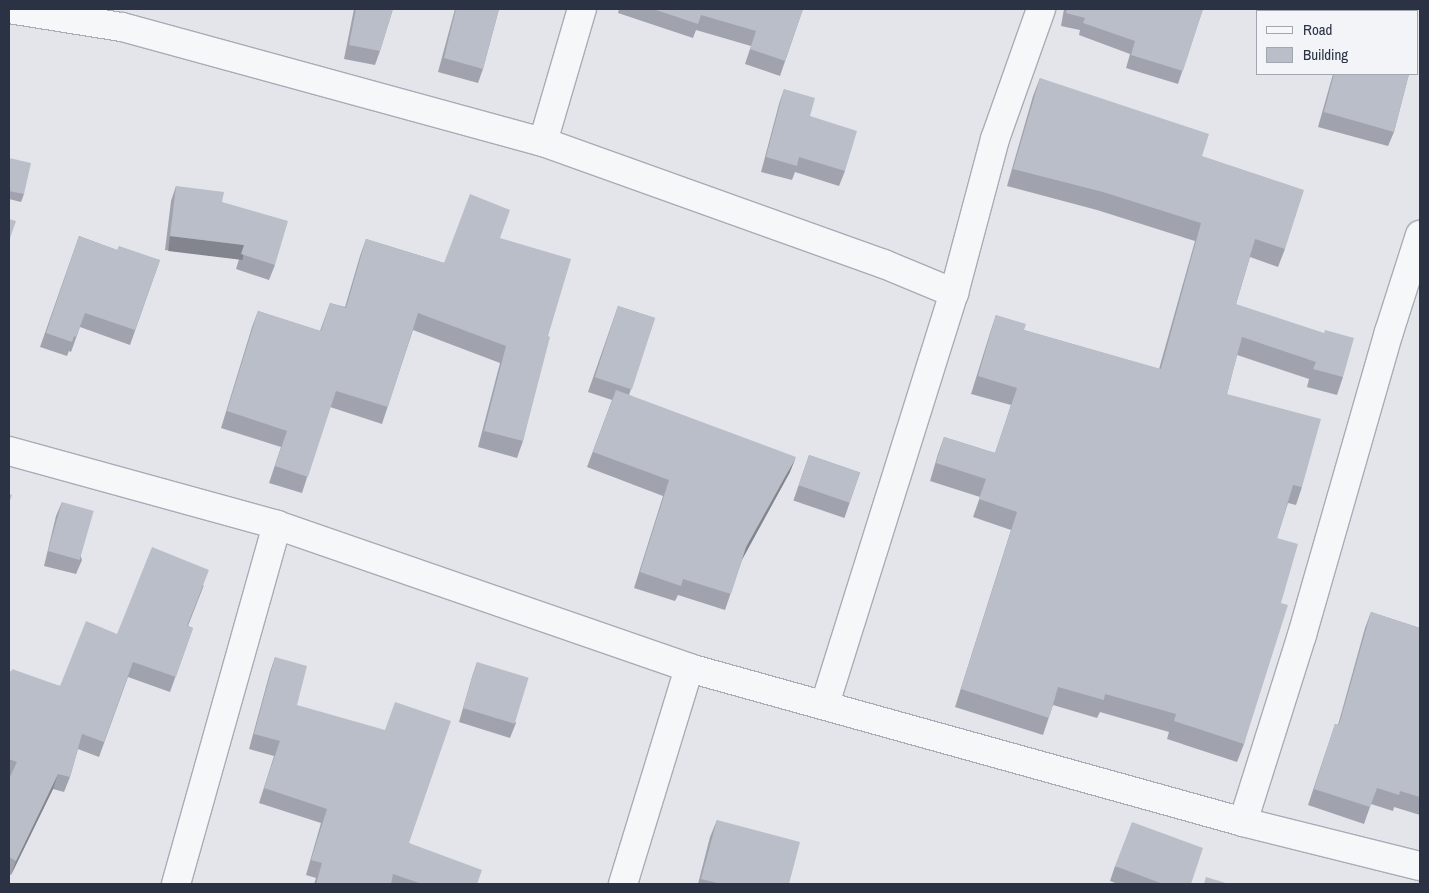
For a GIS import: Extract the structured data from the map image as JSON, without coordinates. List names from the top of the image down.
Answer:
{
  "legend": ["Road", "Building"]
}
